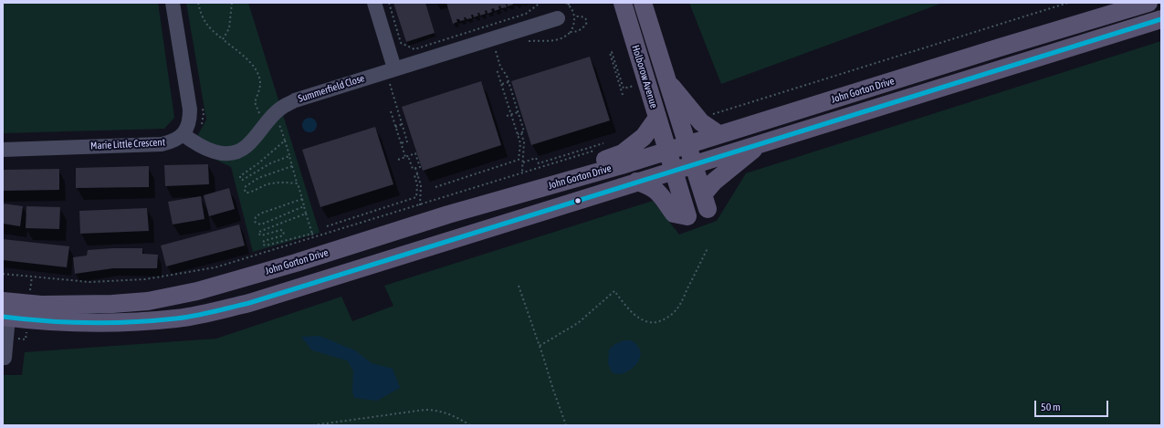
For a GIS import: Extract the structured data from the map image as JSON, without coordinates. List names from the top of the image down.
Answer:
{
  "streets": {
    "main road": ["Holborow Avenue", "John Gorton Drive"],
    "street": ["Summerfield Close", "Marie Little Crescent"]
  },
  "crossings": [
    ["Holborow Avenue", "John Gorton Drive"],
    ["Summerfield Close", "Marie Little Crescent"]
  ],
  "scale_bar": "50 m"
}
